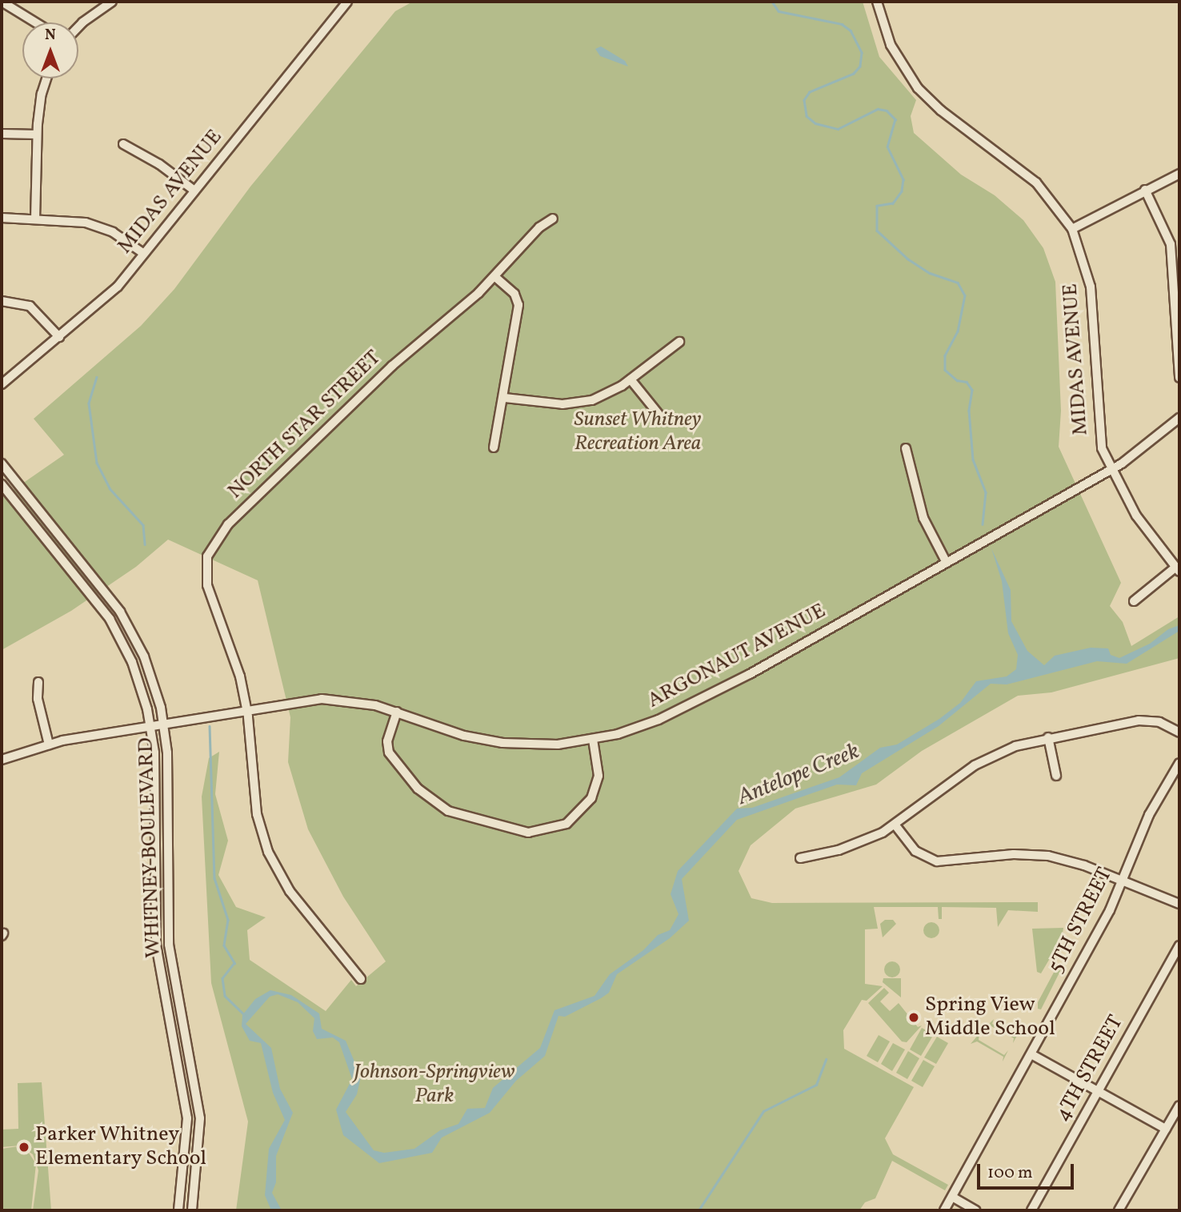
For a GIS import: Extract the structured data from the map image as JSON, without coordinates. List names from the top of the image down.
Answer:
{
  "streets": {
    "street": [
      "MIDAS AVENUE",
      "NORTH STAR STREET",
      "ARGONAUT AVENUE",
      "WHITNEY BOULEVARD",
      "5TH STREET",
      "4TH STREET"
    ]
  },
  "crossings": [
    ["MIDAS AVENUE", "ARGONAUT AVENUE"],
    ["NORTH STAR STREET", "ARGONAUT AVENUE"],
    ["ARGONAUT AVENUE", "WHITNEY BOULEVARD"]
  ],
  "water": ["Antelope Creek"],
  "parks": ["Sunset Whitney Recreation Area", "Johnson-Springview Park"],
  "places": ["Spring View Middle School", "Parker Whitney Elementary School"],
  "scale_bar": "100 m",
  "north": "top"
}
